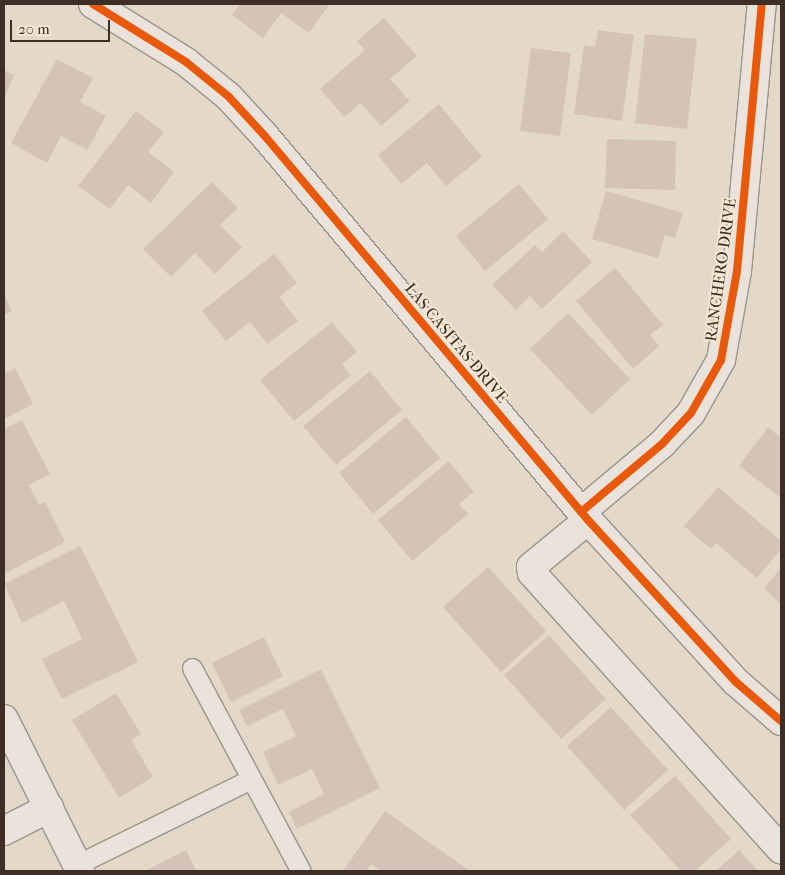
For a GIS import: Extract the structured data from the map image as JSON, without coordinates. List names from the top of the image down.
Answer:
{
  "streets": {
    "street": ["RANCHERO DRIVE", "LAS CASITAS DRIVE"]
  },
  "crossings": [
    ["RANCHERO DRIVE", "LAS CASITAS DRIVE"]
  ],
  "scale_bar": "20 m"
}
